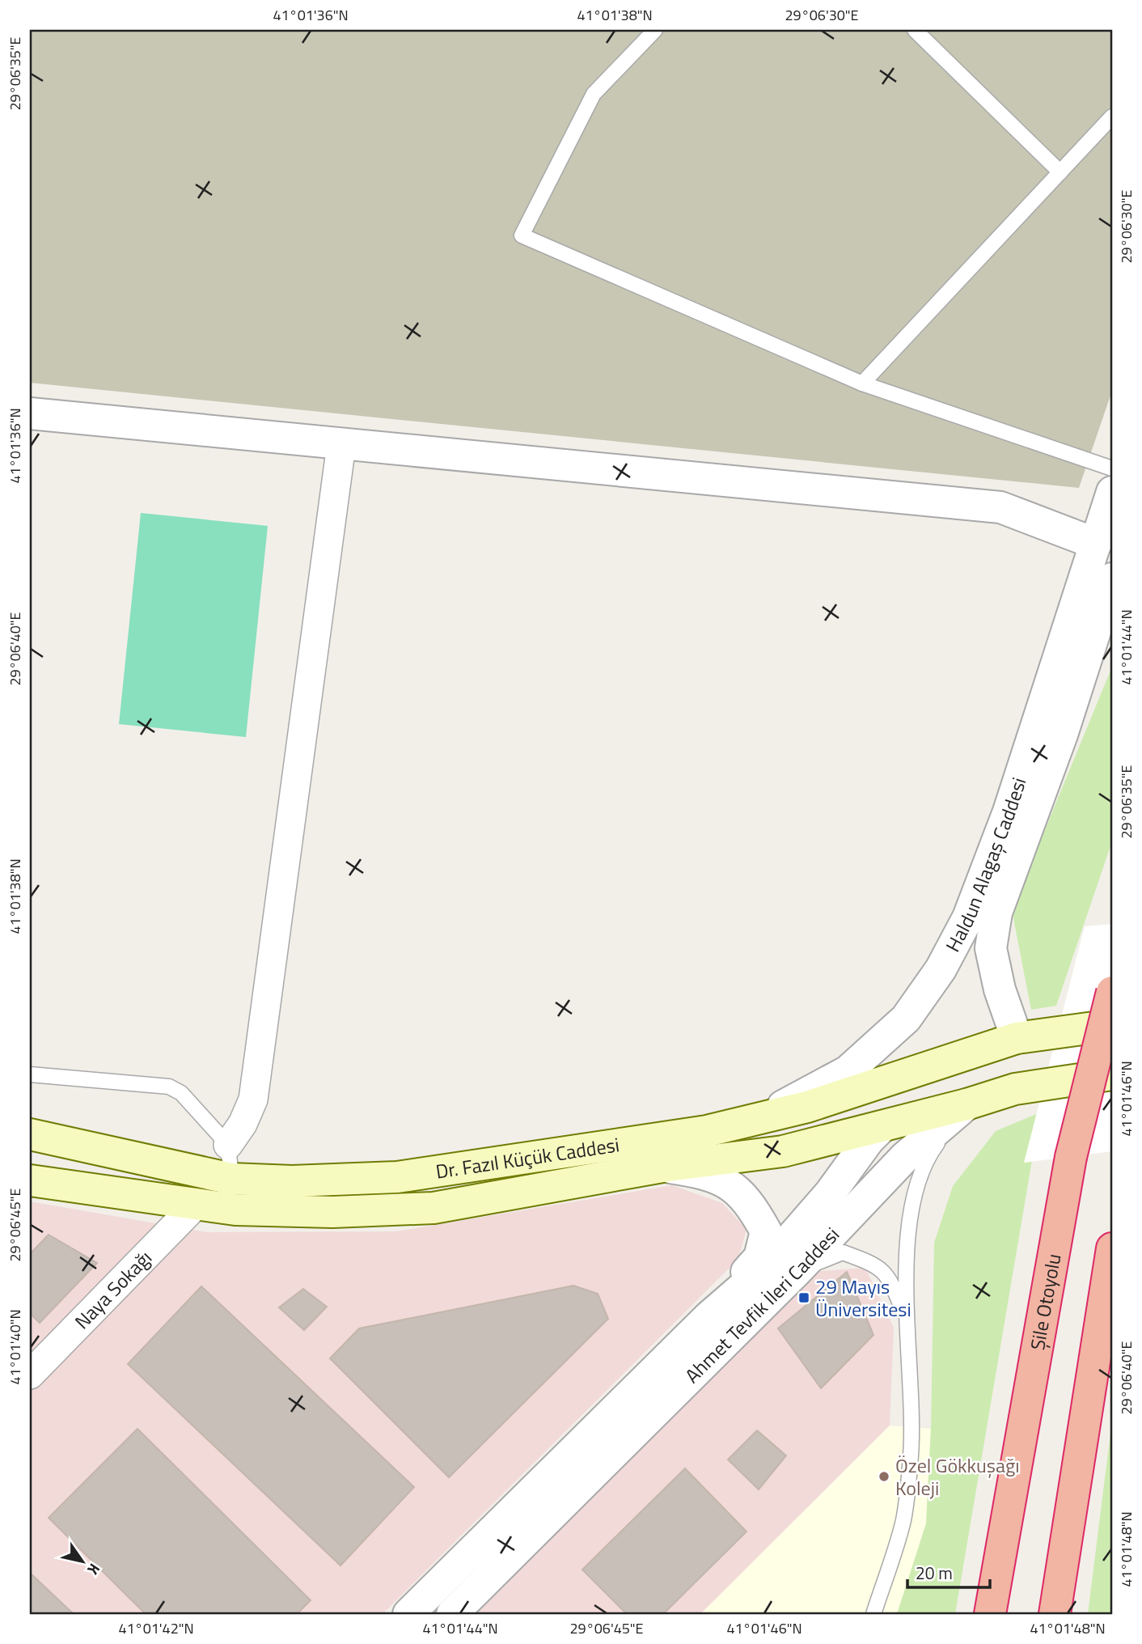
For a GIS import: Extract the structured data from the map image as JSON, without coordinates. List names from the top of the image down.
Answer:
{
  "streets": {
    "highway": ["Şile Otoyolu"],
    "main road": ["Dr. Fazıl Küçük Caddesi", "Ahmet Tevfik İleri Caddesi"],
    "street": ["Haldun Alagaş Caddesi", "Naya Sokağı"]
  },
  "crossings": [
    ["Haldun Alagaş Caddesi", "Dr. Fazıl Küçük Caddesi"],
    ["Dr. Fazıl Küçük Caddesi", "Naya Sokağı"],
    ["Dr. Fazıl Küçük Caddesi", "Ahmet Tevfik İleri Caddesi"]
  ],
  "places": {
    "transit": ["29 Mayıs Üniversitesi"],
    "other": ["Özel Gökkuşağı Koleji"]
  },
  "scale_bar": "20 m",
  "north": "bottom right",
  "coordinates": [
    "41°01'36\"N",
    "41°01'38\"N",
    "29°06'30\"E",
    "29°06'35\"E",
    "41°01'44\"N",
    "29°06'40\"E",
    "41°01'46\"N",
    "29°06'45\"E",
    "41°01'40\"N",
    "41°01'48\"N",
    "41°01'42\"N"
  ]
}
